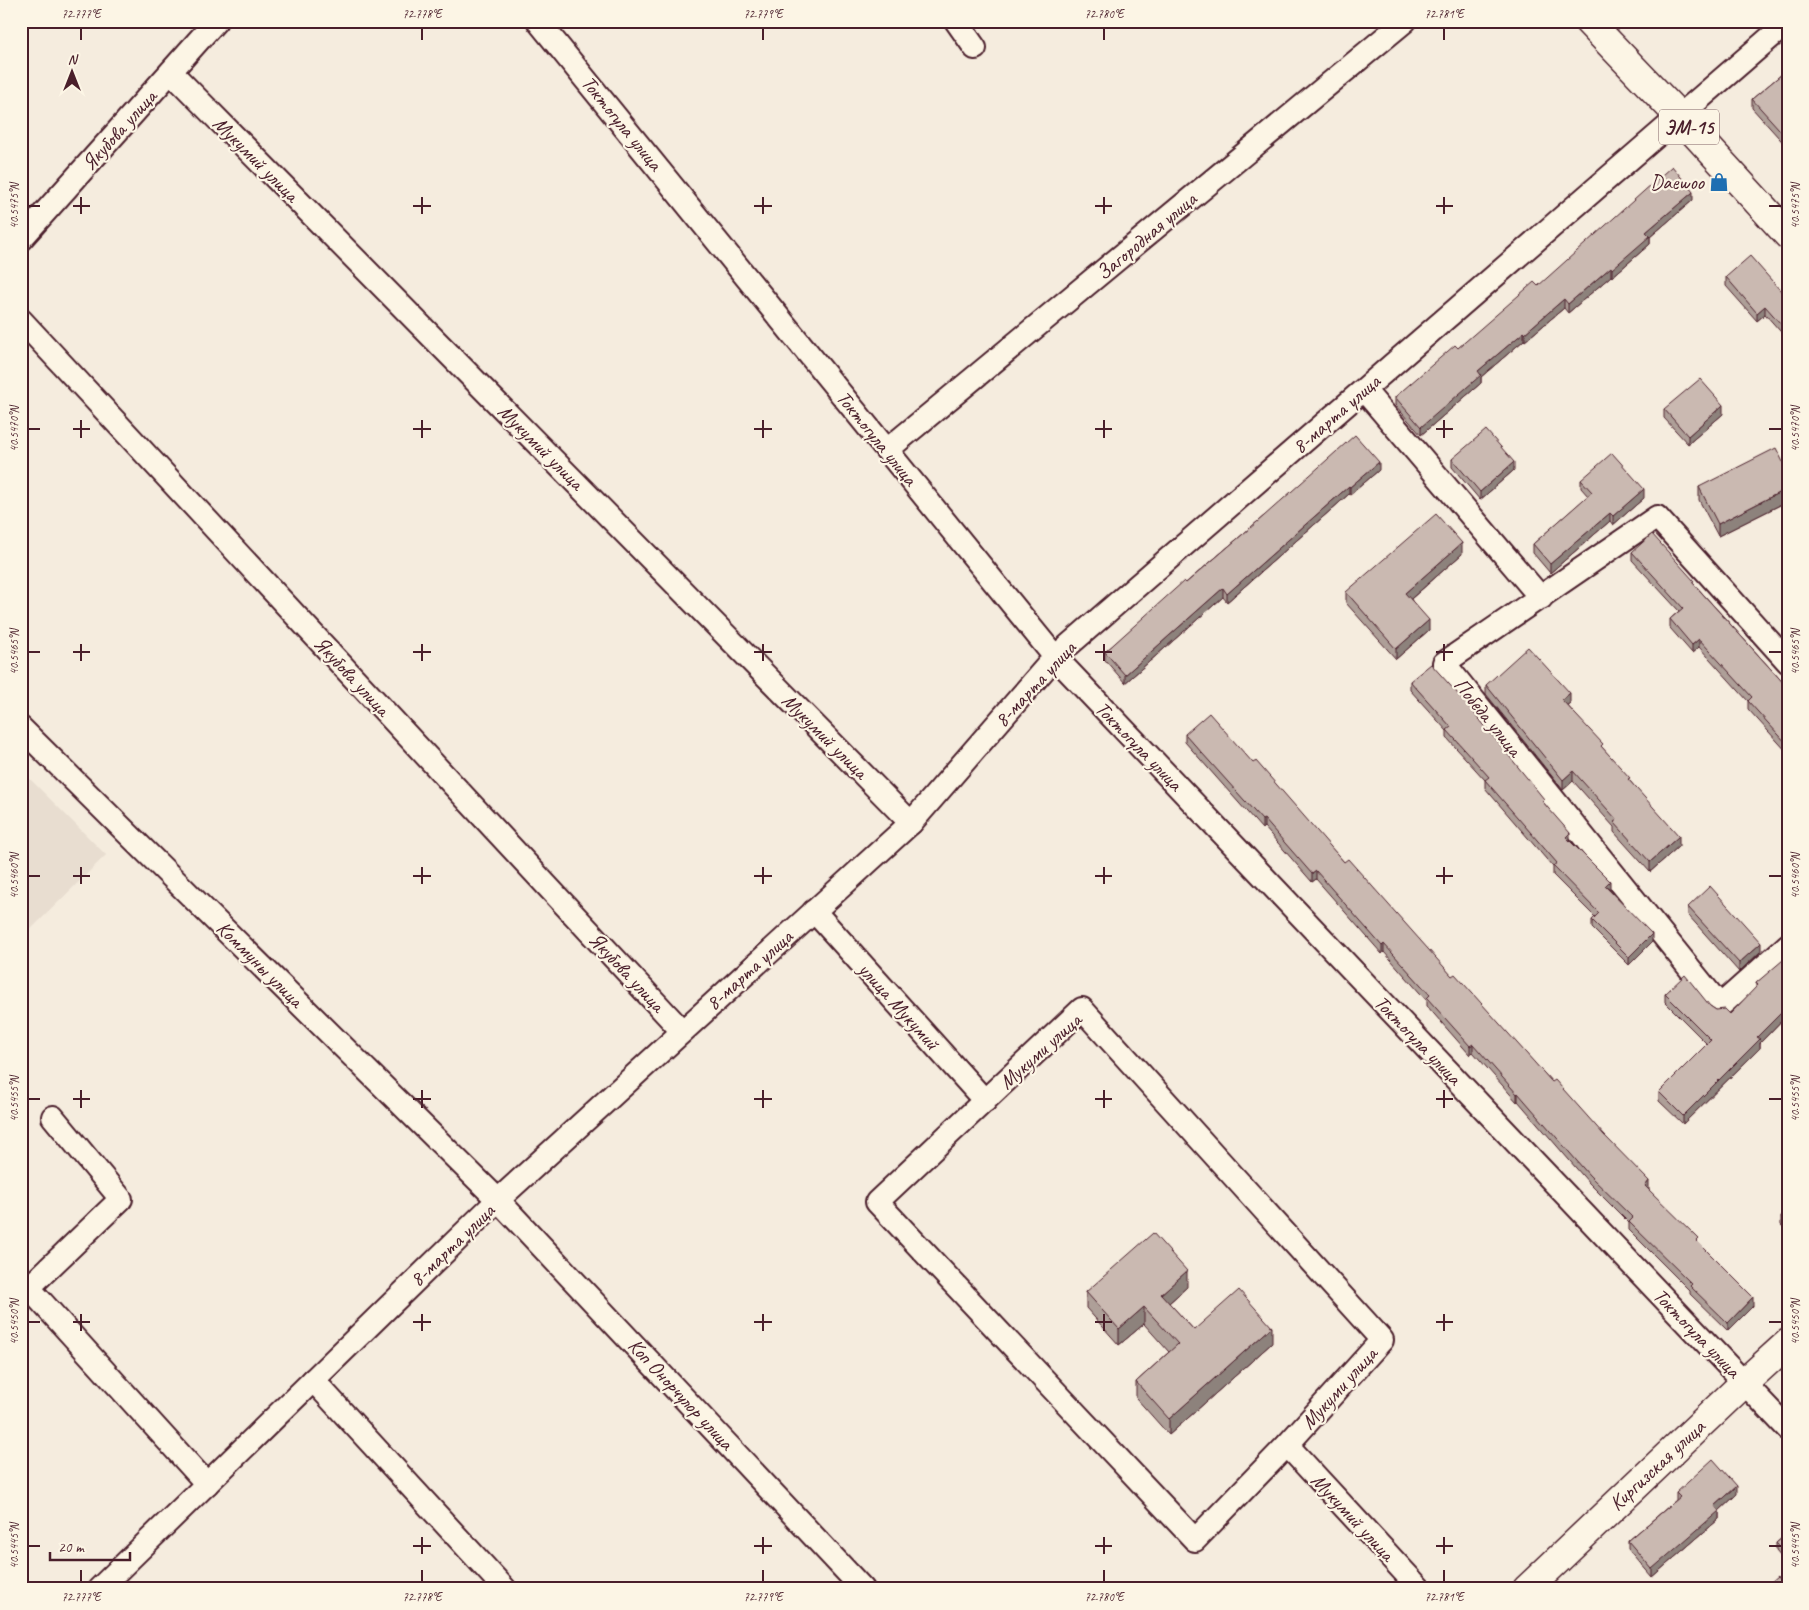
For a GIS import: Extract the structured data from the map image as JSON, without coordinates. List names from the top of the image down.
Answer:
{
  "streets": {
    "street": [
      "Токтогула улица",
      "ЭМ-15",
      "Якубова улица",
      "Мукумий улица",
      "Загородная улица",
      "8-марта улица",
      "Победа улица",
      "Коммуны улица",
      "улица Мукумий",
      "Мукуми улица",
      "Коп Онорчулор улица",
      "Киргизская улица"
    ]
  },
  "crossings": [
    ["Токтогула улица", "Загородная улица"],
    ["Токтогула улица", "8-марта улица"],
    ["Токтогула улица", "Киргизская улица"],
    ["ЭМ-15", "8-марта улица"],
    ["Якубова улица", "Мукумий улица"],
    ["Якубова улица", "8-марта улица"],
    ["Мукумий улица", "8-марта улица"],
    ["Мукумий улица", "Мукуми улица"],
    ["8-марта улица", "Коммуны улица"],
    ["8-марта улица", "улица Мукумий"],
    ["8-марта улица", "Коп Онорчулор улица"],
    ["Коммуны улица", "Коп Онорчулор улица"],
    ["улица Мукумий", "Мукуми улица"]
  ],
  "places": {
    "shop": ["Daewoo"]
  },
  "scale_bar": "20 m",
  "north": "top",
  "coordinates": [
    "72.777°E",
    "72.778°E",
    "72.779°E",
    "72.780°E",
    "72.781°E",
    "40.5475°N",
    "40.5470°N",
    "40.5465°N",
    "40.5460°N",
    "40.5455°N",
    "40.5450°N",
    "40.5445°N"
  ]
}
